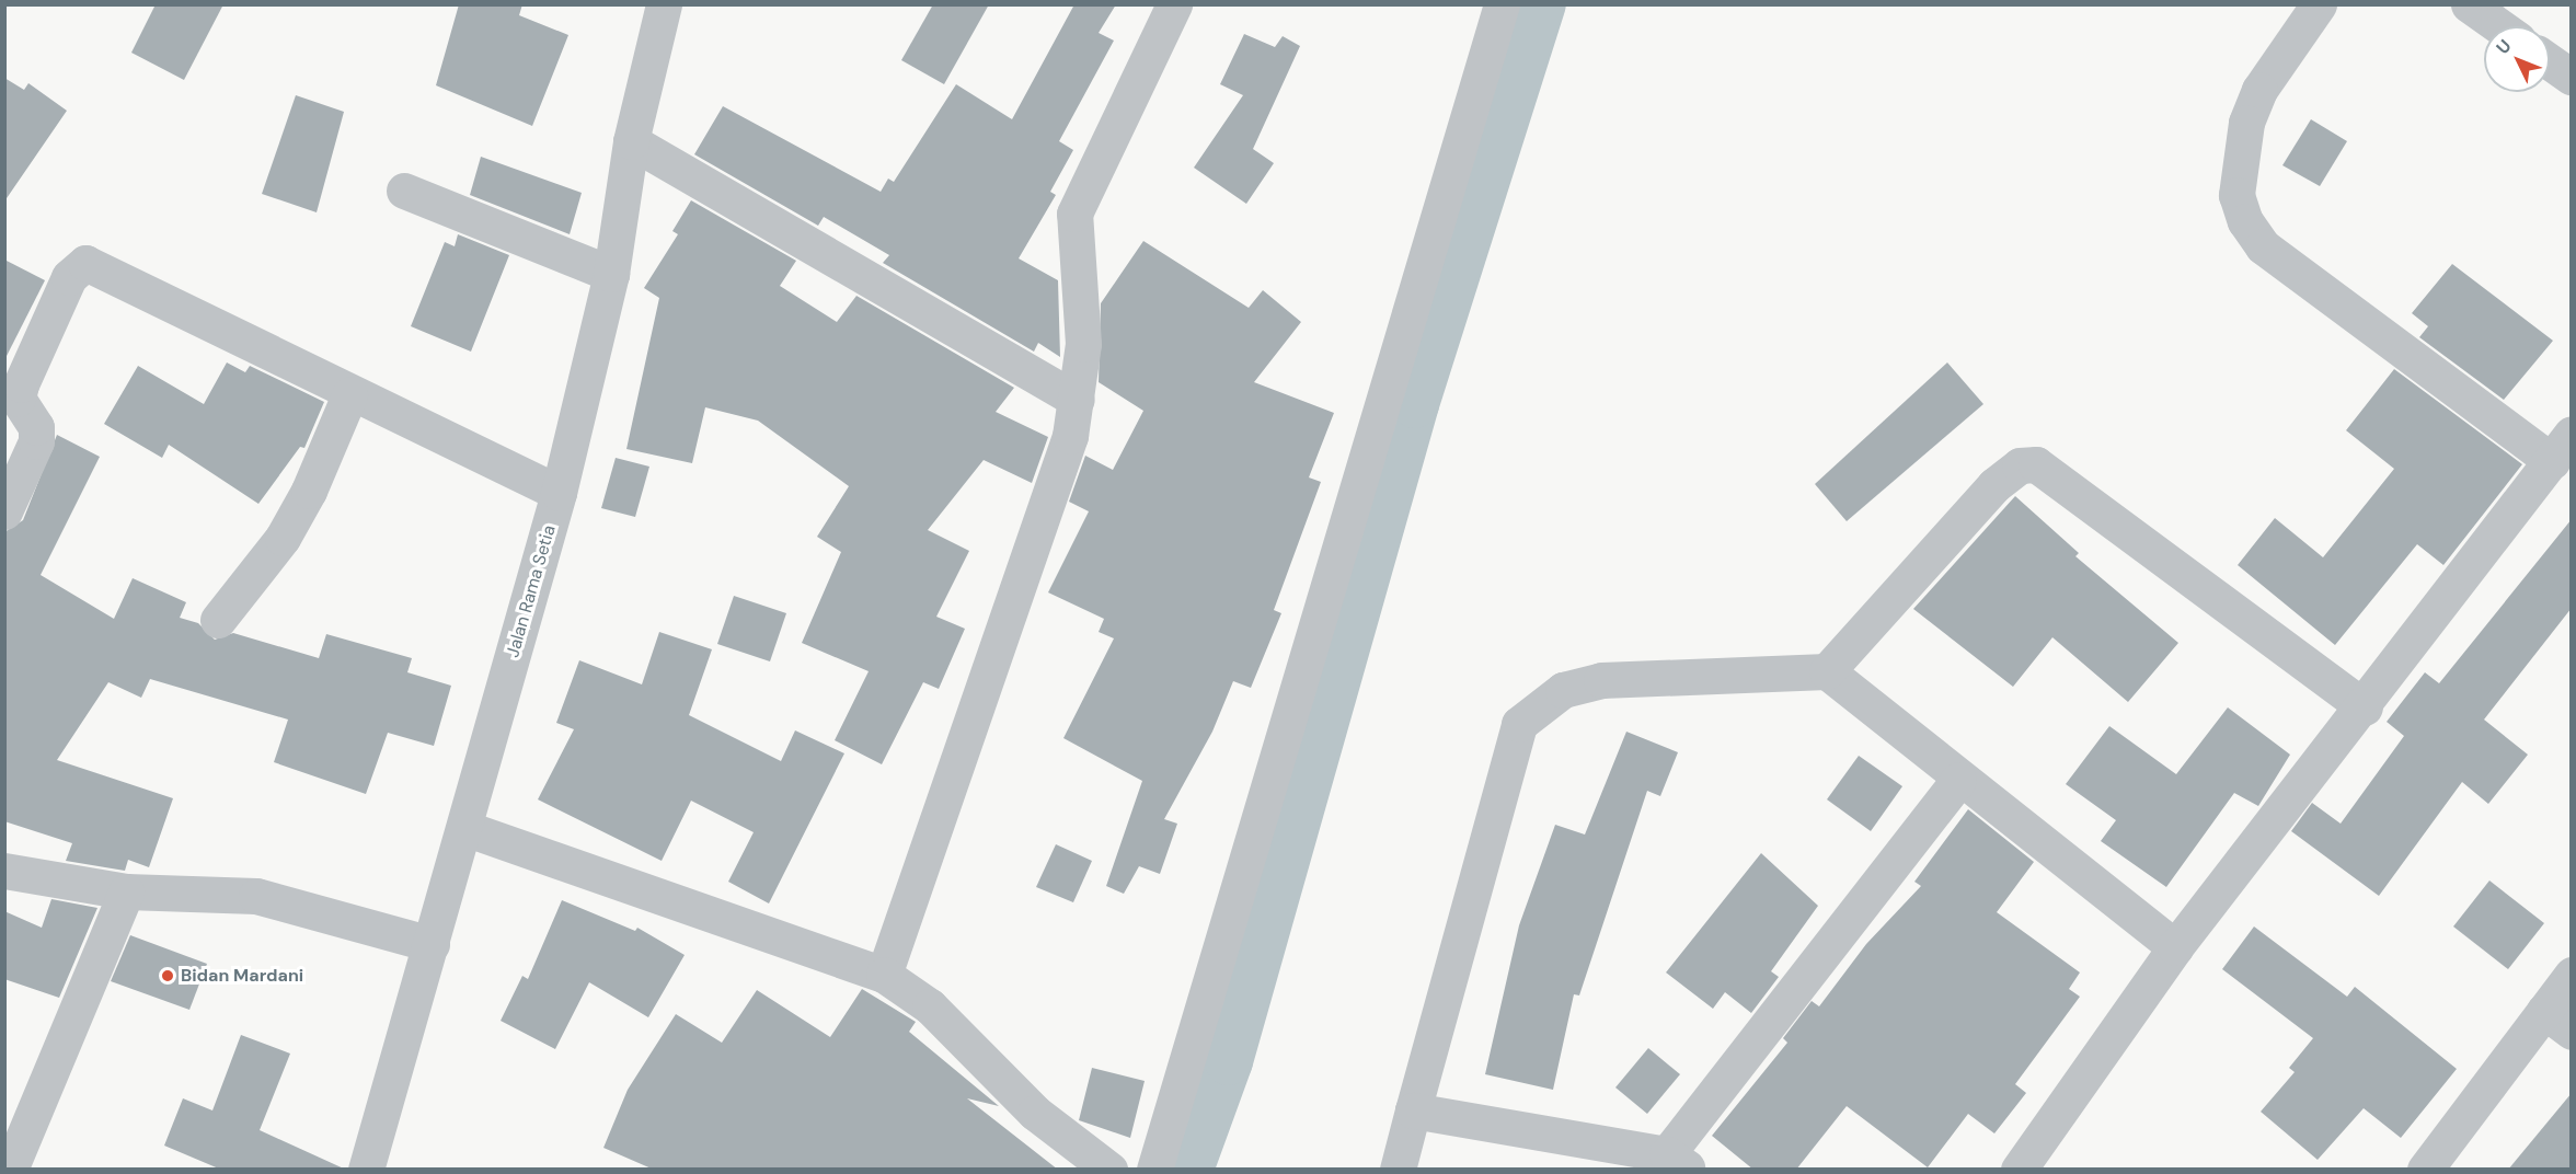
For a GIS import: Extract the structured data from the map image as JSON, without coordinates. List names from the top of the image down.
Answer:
{
  "streets": {
    "street": ["Jalan Rama Setia"]
  },
  "places": ["Bidan Mardani"],
  "north": "top left"
}
